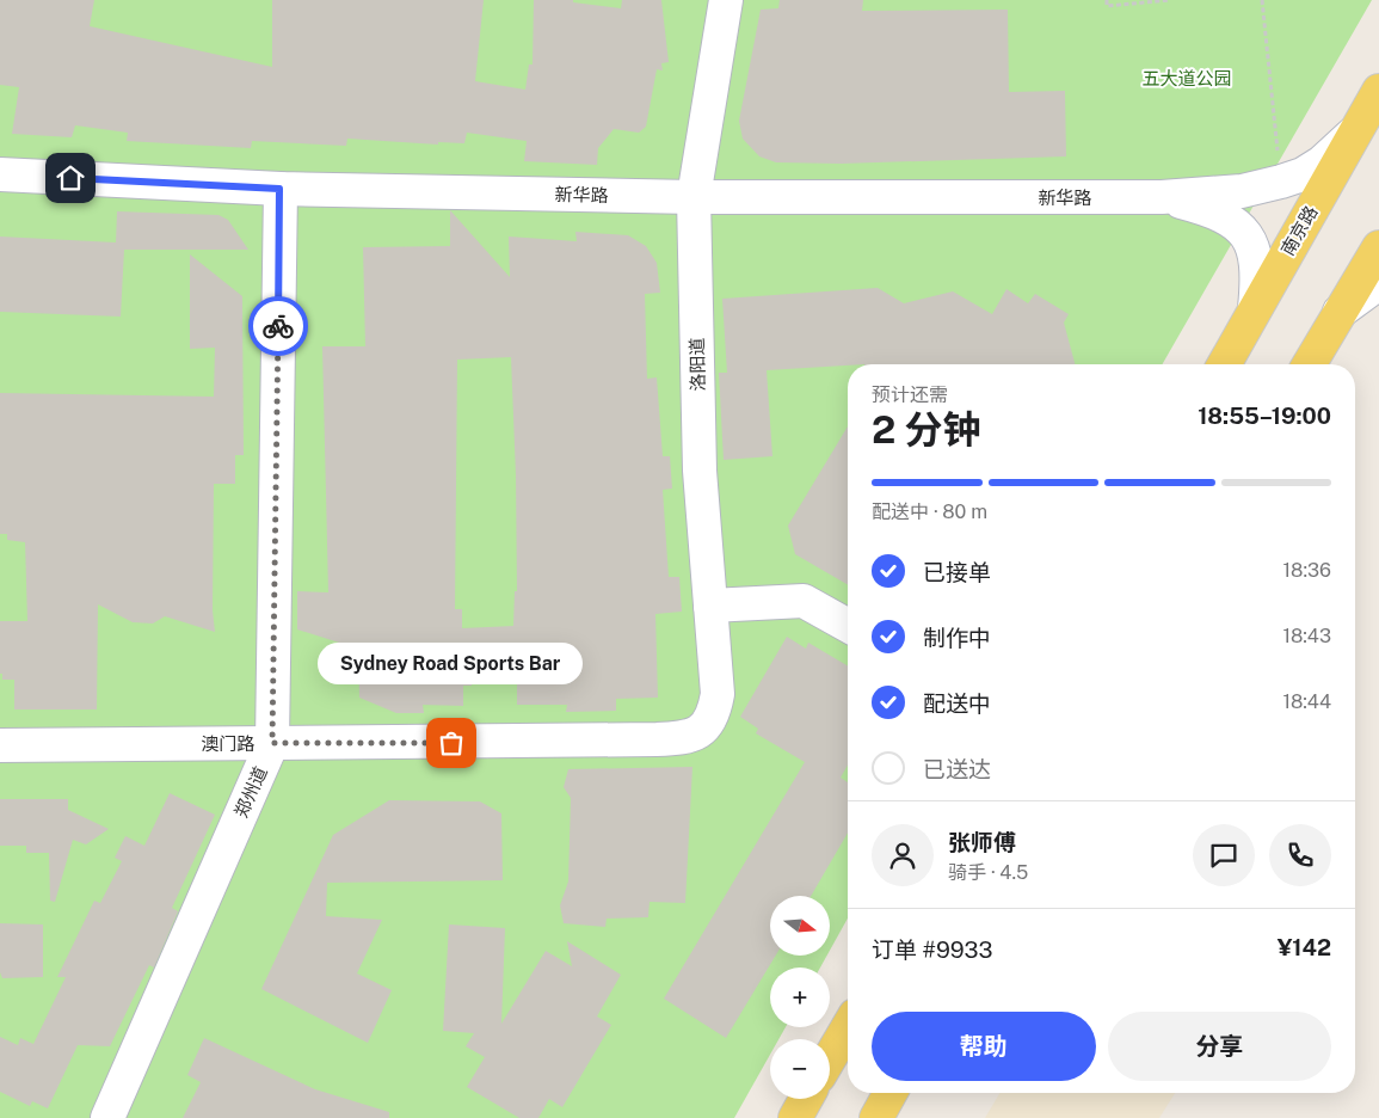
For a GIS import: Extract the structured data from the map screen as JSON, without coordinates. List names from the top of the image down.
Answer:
{
  "streets": {
    "main road": ["南京路"],
    "street": [
      "新华路",
      "洛阳道",
      "澳门路",
      "郑州道"
    ]
  },
  "crossings": [
    ["新华路", "南京路"],
    ["新华路", "洛阳道"],
    ["新华路", "郑州道"],
    ["洛阳道", "澳门路"],
    ["澳门路", "郑州道"]
  ],
  "parks": ["五大道公园"],
  "places": ["Sydney Road Sports Bar"],
  "north": "right",
  "page": {
    "heading": ["2 分钟", "预计还需", "18:55–19:00"],
    "panel": [
      "张师傅",
      "骑手 · 4.5",
      "订单 #9933",
      "¥142"
    ],
    "bar": "配送中 · 80 m",
    "list": [
      ["已接单", "18:36"],
      ["制作中", "18:43"],
      ["配送中", "18:44"],
      "已送达"
    ],
    "bubble": "Sydney Road Sports Bar",
    "map_buttons": ["+", "−"],
    "buttons": ["帮助", "分享"]
  }
}
